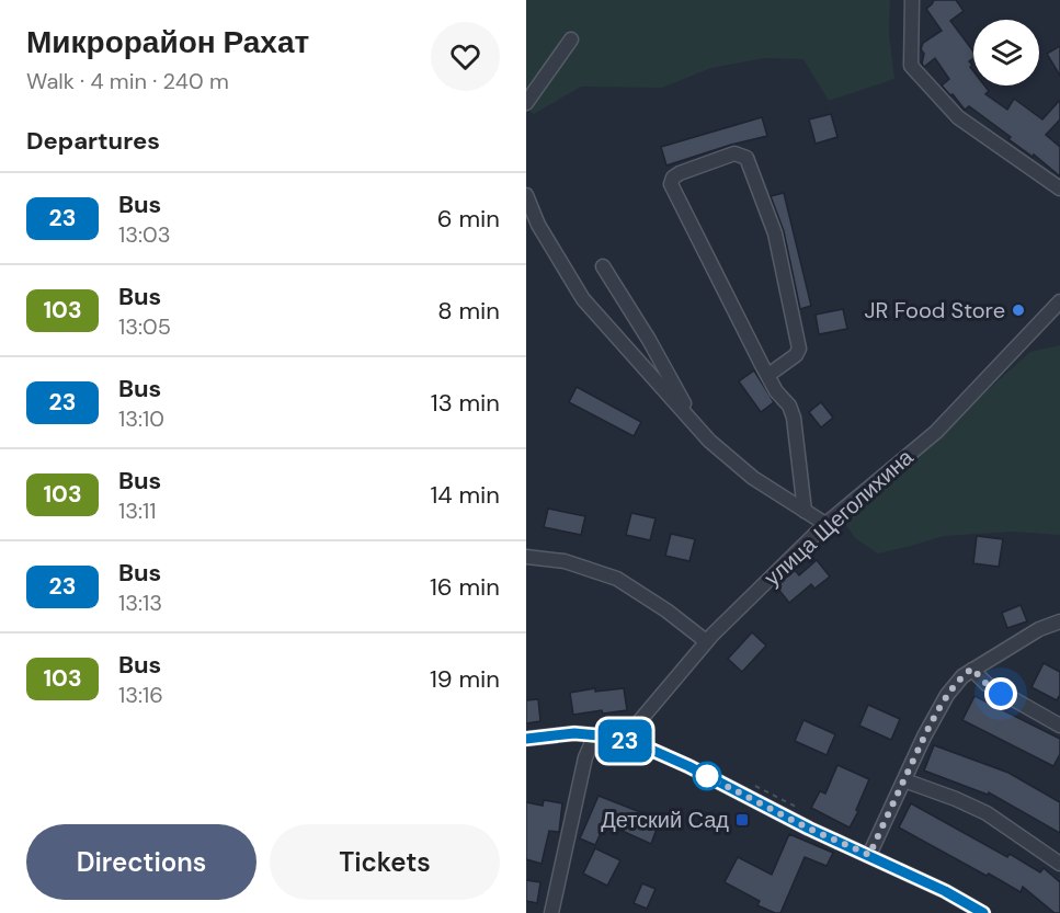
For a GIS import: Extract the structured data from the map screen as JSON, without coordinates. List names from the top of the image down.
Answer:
{
  "streets": {
    "street": ["улица Щеголихина"]
  },
  "places": {
    "other": ["JR Food Store"],
    "transit": ["Детский Сад"]
  },
  "lines": ["bus line 23"],
  "page": {
    "heading": [
      ["Микрорайон Рахат", "Walk · 4 min · 240 m"],
      "Departures"
    ],
    "on_map": "23",
    "list": [
      {
        "mark": "23",
        "name": "Bus",
        "note": "13:03",
        "value": "6 min"
      },
      {
        "mark": "103",
        "name": "Bus",
        "note": "13:05",
        "value": "8 min"
      },
      {
        "mark": "23",
        "name": "Bus",
        "note": "13:10",
        "value": "13 min"
      },
      {
        "mark": "103",
        "name": "Bus",
        "note": "13:11",
        "value": "14 min"
      },
      {
        "mark": "23",
        "name": "Bus",
        "note": "13:13",
        "value": "16 min"
      },
      {
        "mark": "103",
        "name": "Bus",
        "note": "13:16",
        "value": "19 min"
      }
    ],
    "buttons": ["Directions", "Tickets"]
  }
}
